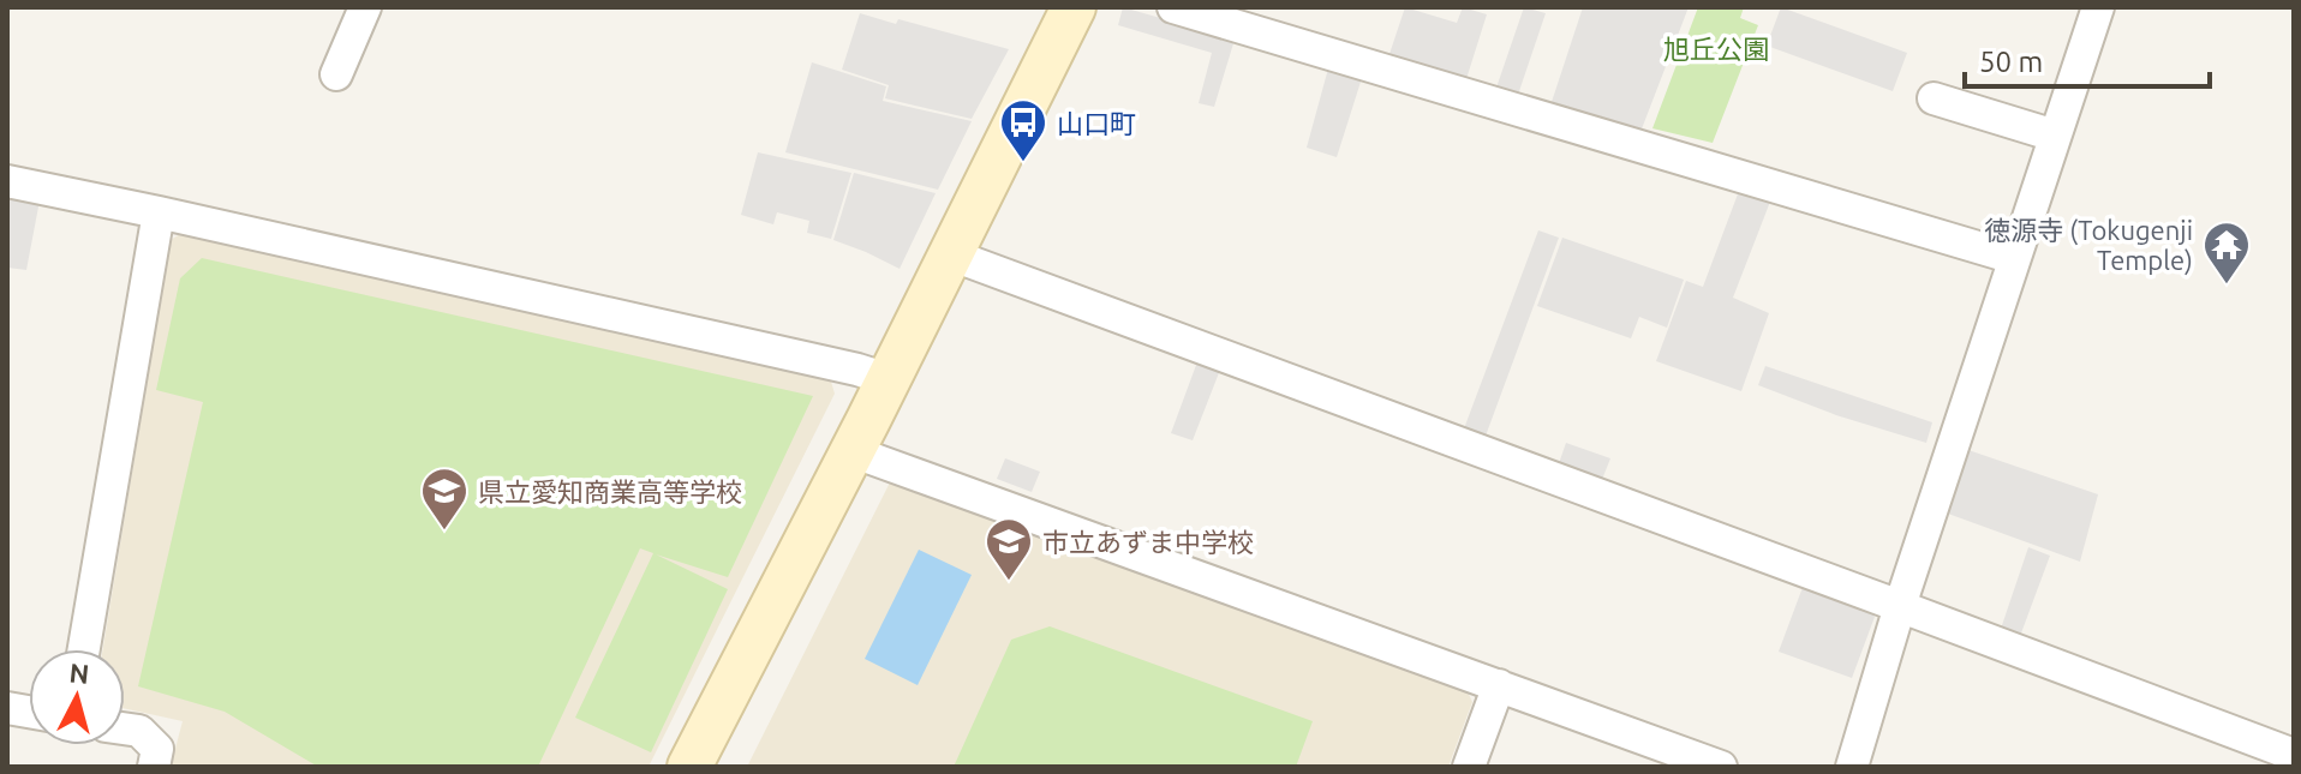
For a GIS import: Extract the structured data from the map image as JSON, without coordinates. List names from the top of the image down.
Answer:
{
  "parks": ["旭丘公園"],
  "places": {
    "bus stop": ["山口町"],
    "temple": ["徳源寺 (Tokugenji Temple)"],
    "school or university": ["県立愛知商業高等学校", "市立あずま中学校"]
  },
  "scale_bar": "50 m",
  "north": "top"
}
